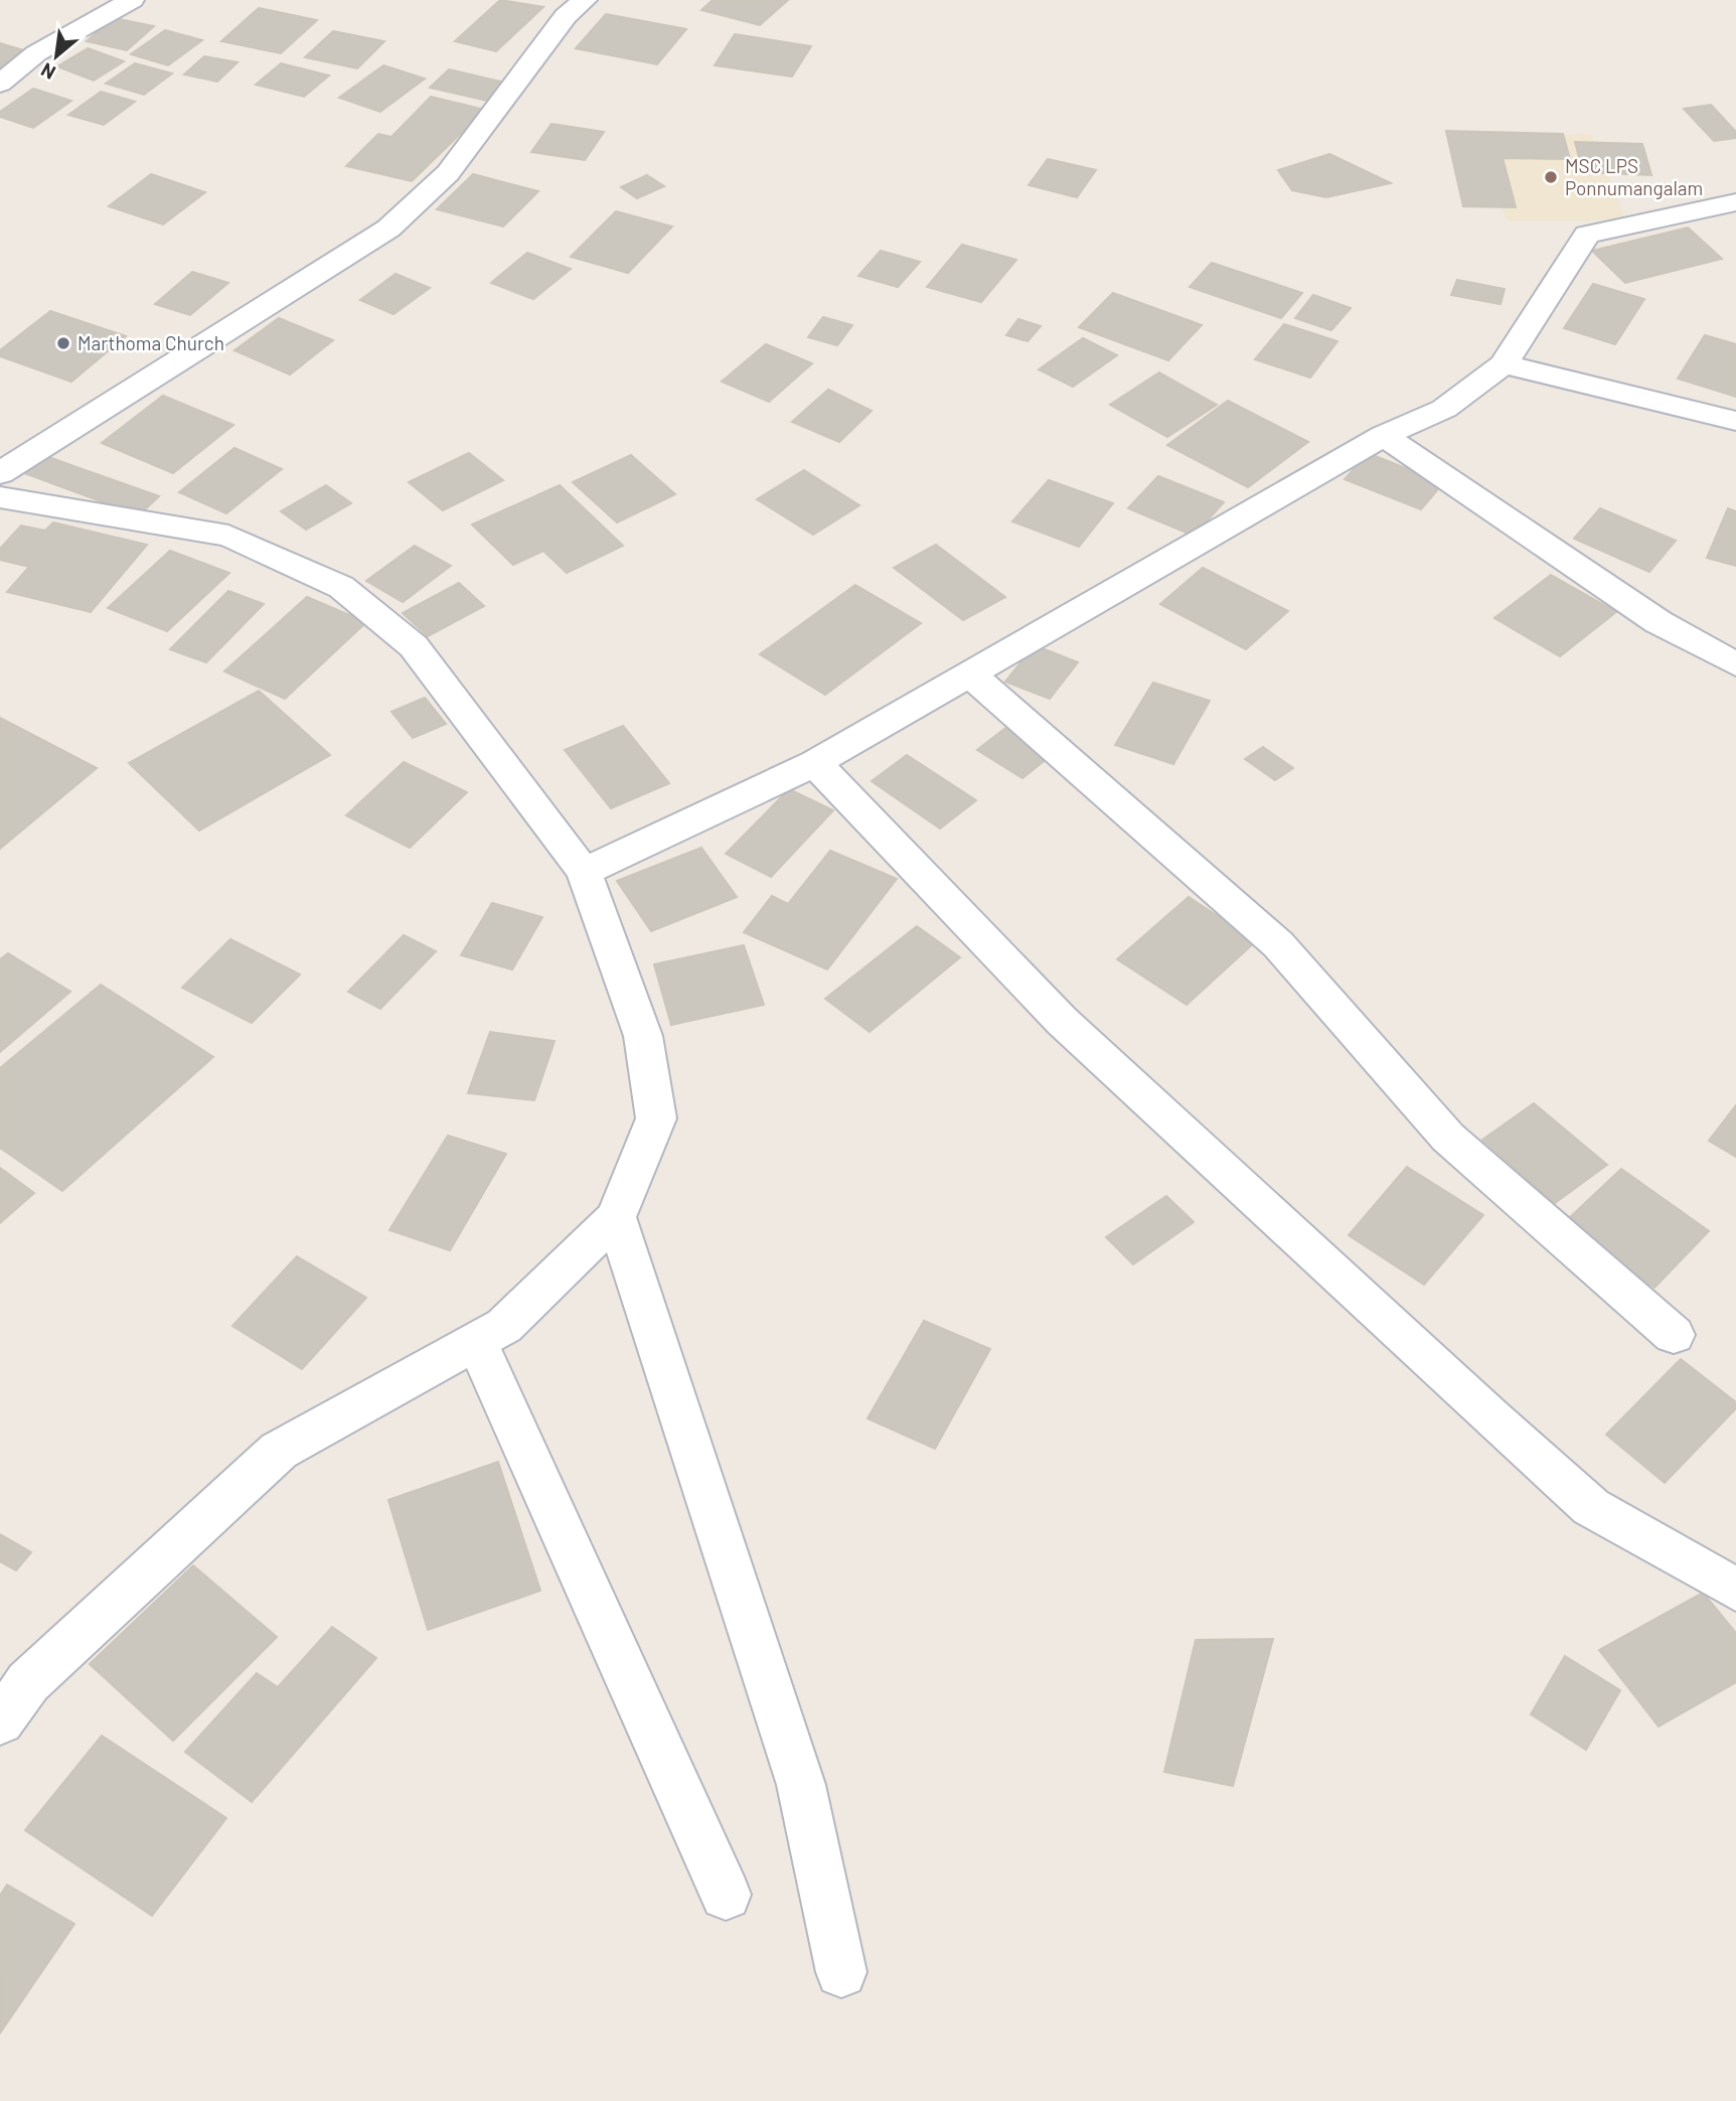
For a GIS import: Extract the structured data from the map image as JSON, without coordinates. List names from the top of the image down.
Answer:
{
  "places": ["MSC LPS Ponnumangalam", "Marthoma Church"],
  "north": "bottom left"
}
